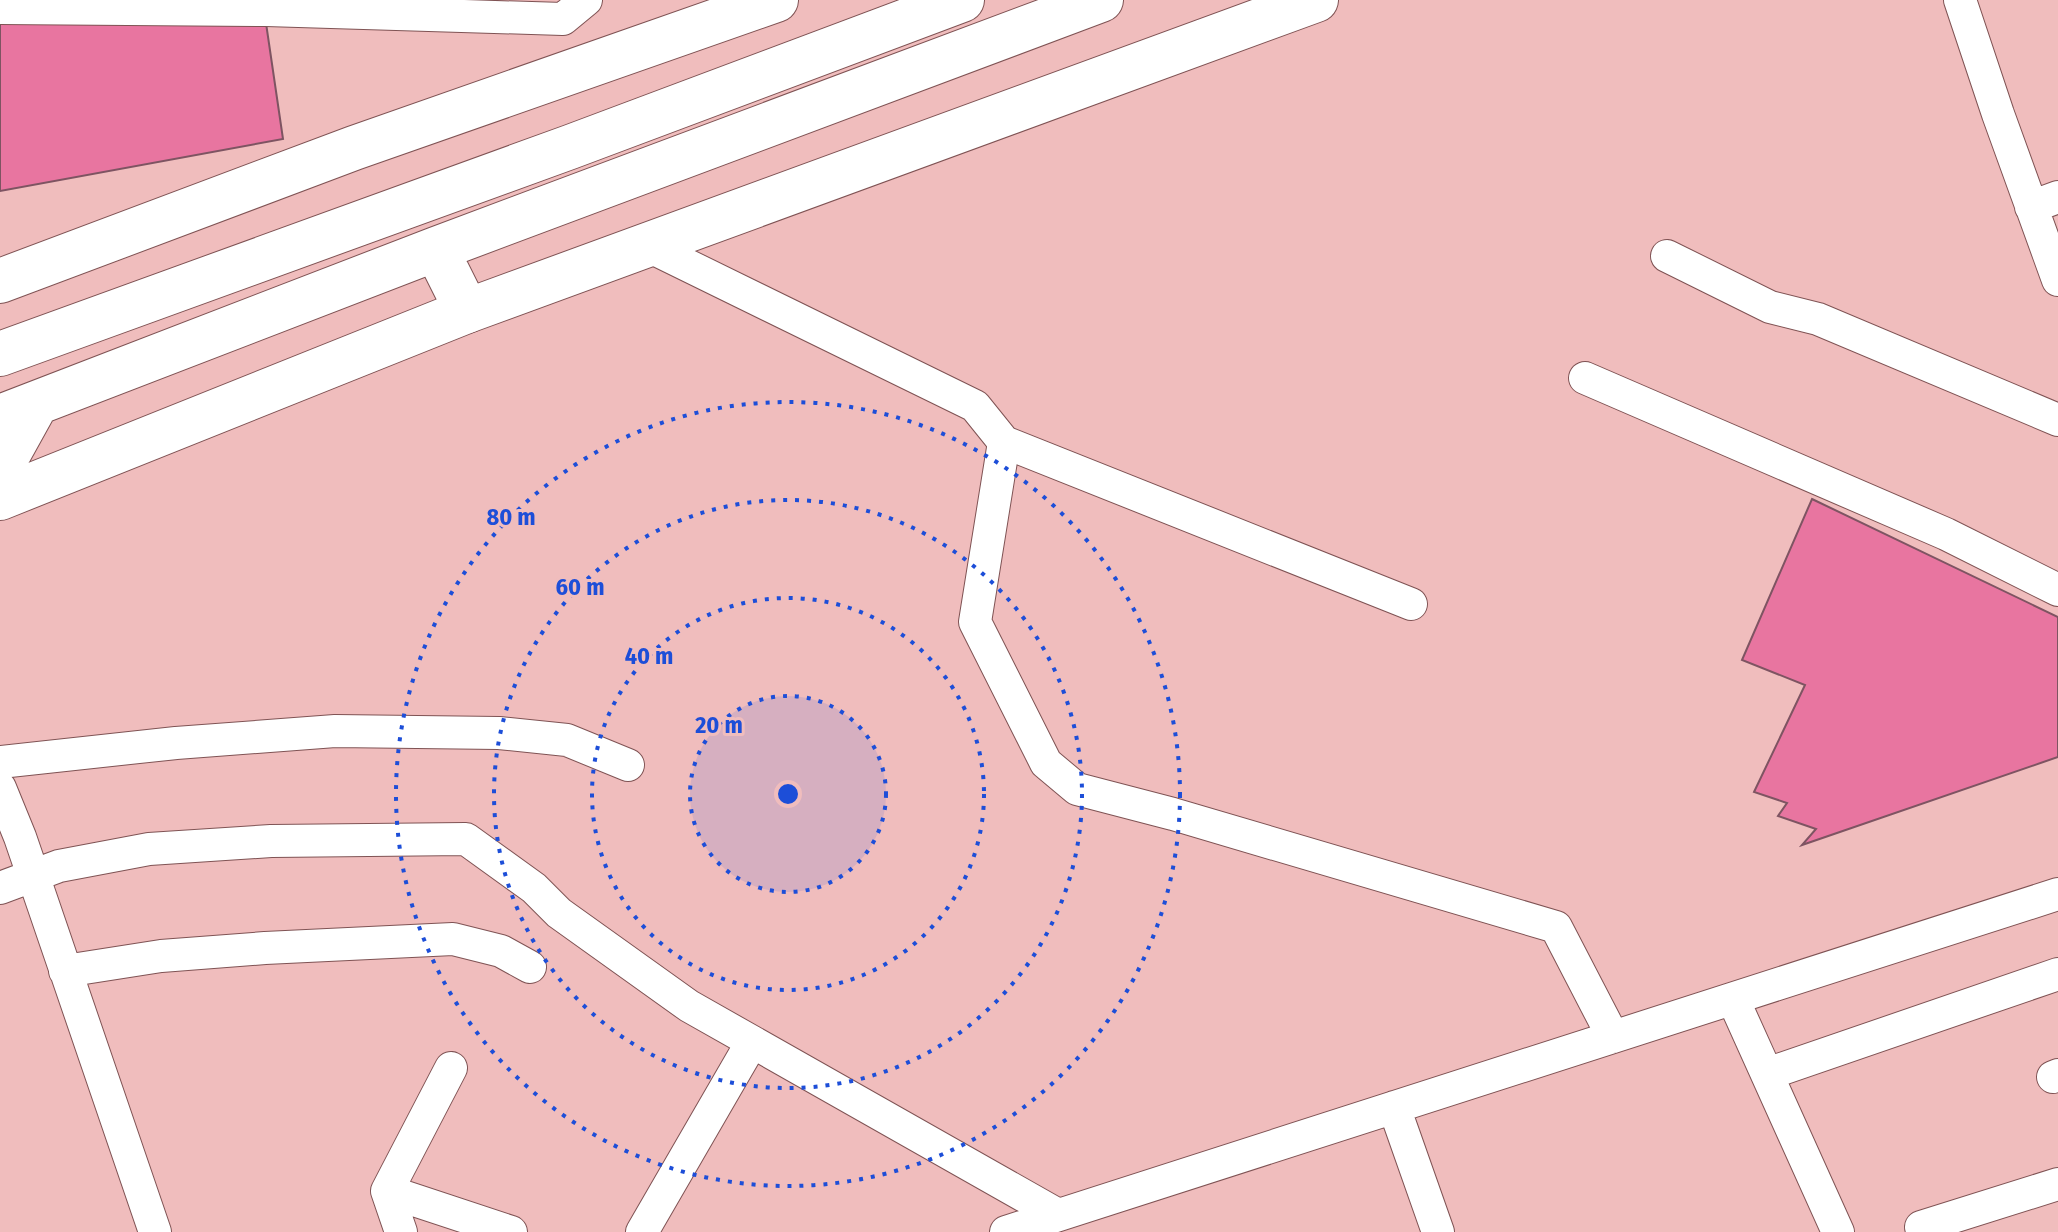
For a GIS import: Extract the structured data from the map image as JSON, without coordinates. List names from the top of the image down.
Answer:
{
  "rings": [
    "80 m",
    "60 m",
    "40 m",
    "20 m"
  ]
}
